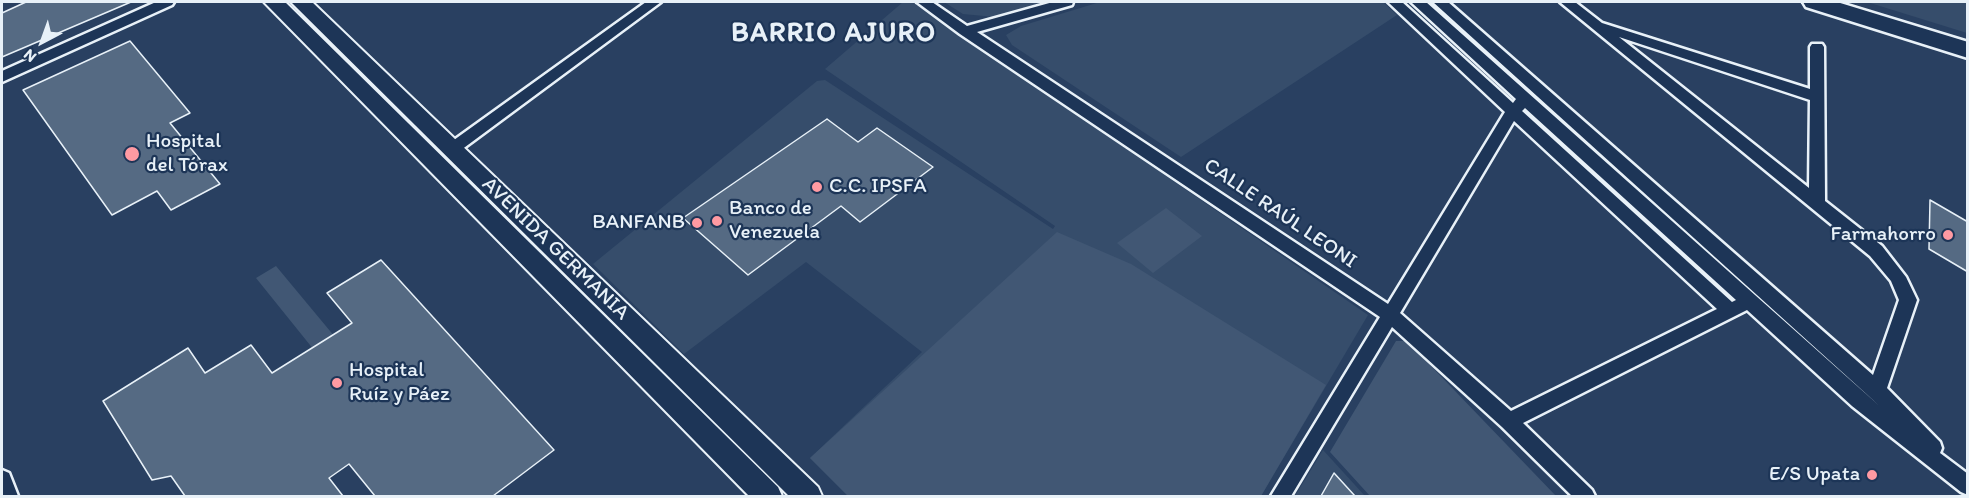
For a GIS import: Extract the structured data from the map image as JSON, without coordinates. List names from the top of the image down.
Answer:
{
  "streets": {
    "street": ["CALLE RAÚL LEONI", "AVENIDA GERMANIA"]
  },
  "districts": ["BARRIO AJURO"],
  "places": [
    "Hospital del Tórax",
    "C.C. IPSFA",
    "Banco de Venezuela",
    "BANFANB",
    "Farmahorro",
    "Hospital Ruíz y Páez",
    "E/S Upata"
  ],
  "north": "bottom left"
}
